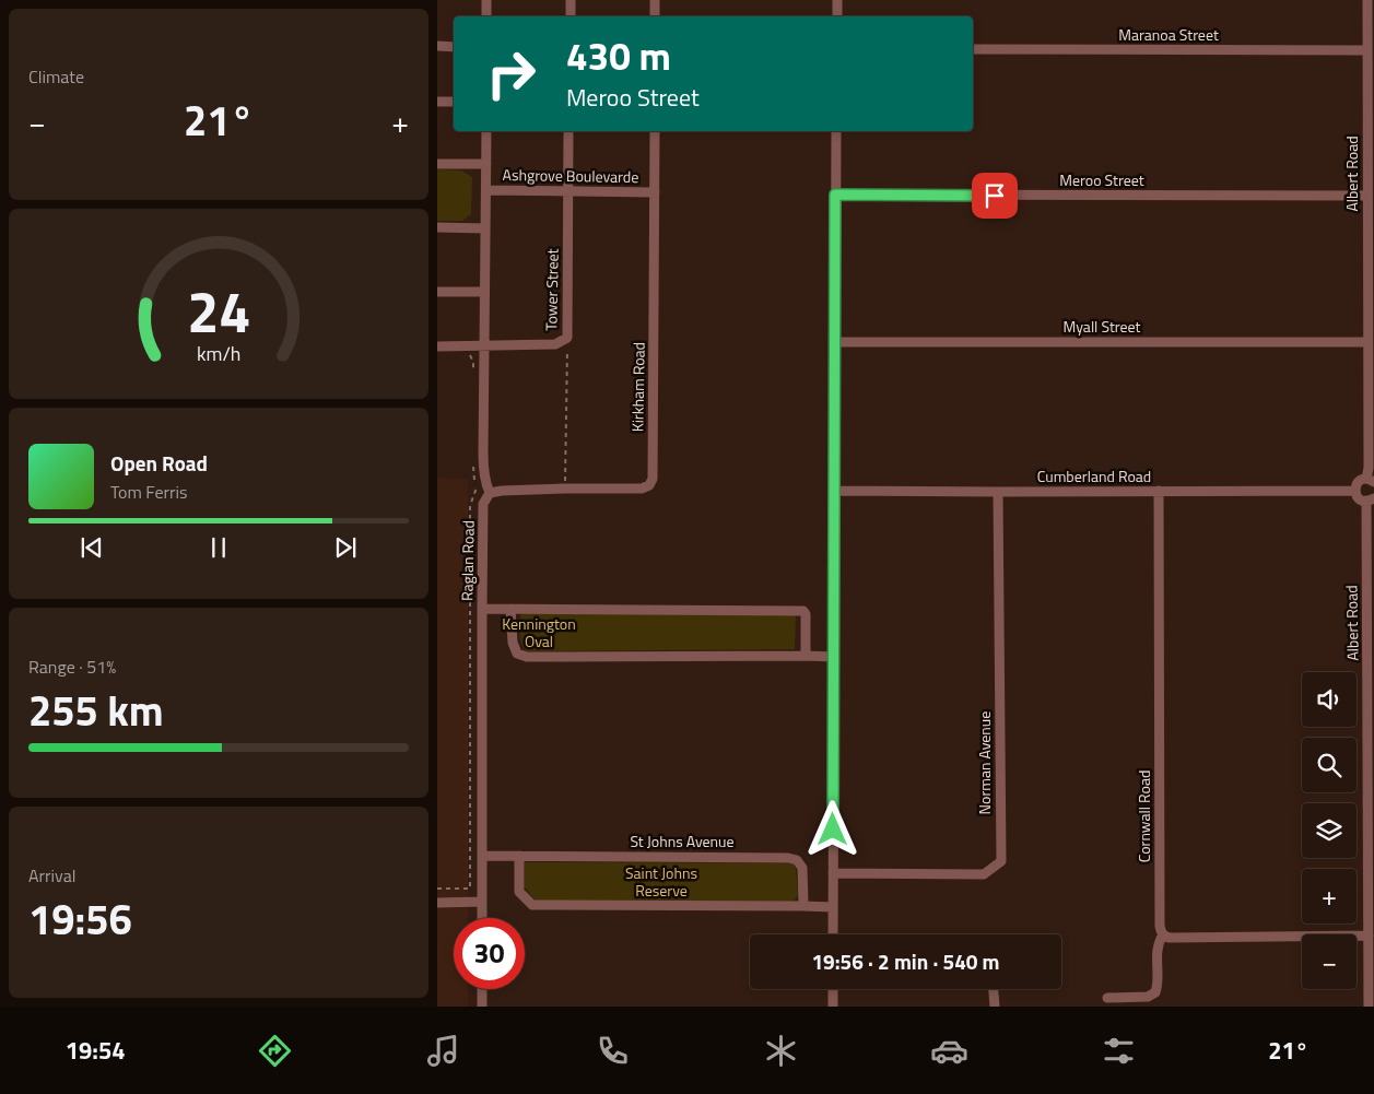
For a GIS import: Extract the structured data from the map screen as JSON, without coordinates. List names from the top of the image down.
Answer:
{
  "streets": {
    "street": [
      "Maranoa Street",
      "Albert Road",
      "Ashgrove Boulevarde",
      "Meroo Street",
      "Tower Street",
      "Myall Street",
      "Kirkham Road",
      "Cumberland Road",
      "Raglan Road",
      "Norman Avenue",
      "Cornwall Road",
      "St Johns Avenue"
    ]
  },
  "crossings": [
    ["Maranoa Street", "Albert Road"],
    ["Albert Road", "Meroo Street"],
    ["Albert Road", "Myall Street"],
    ["Ashgrove Boulevarde", "Tower Street"],
    ["Ashgrove Boulevarde", "Kirkham Road"],
    ["Ashgrove Boulevarde", "Raglan Road"],
    ["Tower Street", "Raglan Road"],
    ["Kirkham Road", "Raglan Road"],
    ["Cumberland Road", "Norman Avenue"],
    ["Cumberland Road", "Cornwall Road"],
    ["Raglan Road", "St Johns Avenue"]
  ],
  "parks": ["Kennington Oval", "Saint Johns Reserve"],
  "page": {
    "tile": [
      "Climate",
      ["Range · 51%", "255 km"],
      ["Arrival", "19:56"]
    ],
    "turn": ["430 m", "Meroo Street"],
    "heat": ["−", "21°", "+"],
    "song": ["Open Road", "Tom Ferris"],
    "map_buttons": ["+", "−"],
    "limit": "30",
    "trip": "19:56 · 2 min · 540 m",
    "tabs": ["19:54", "21°"],
    "gauge": ["24", "km/h"]
  }
}
